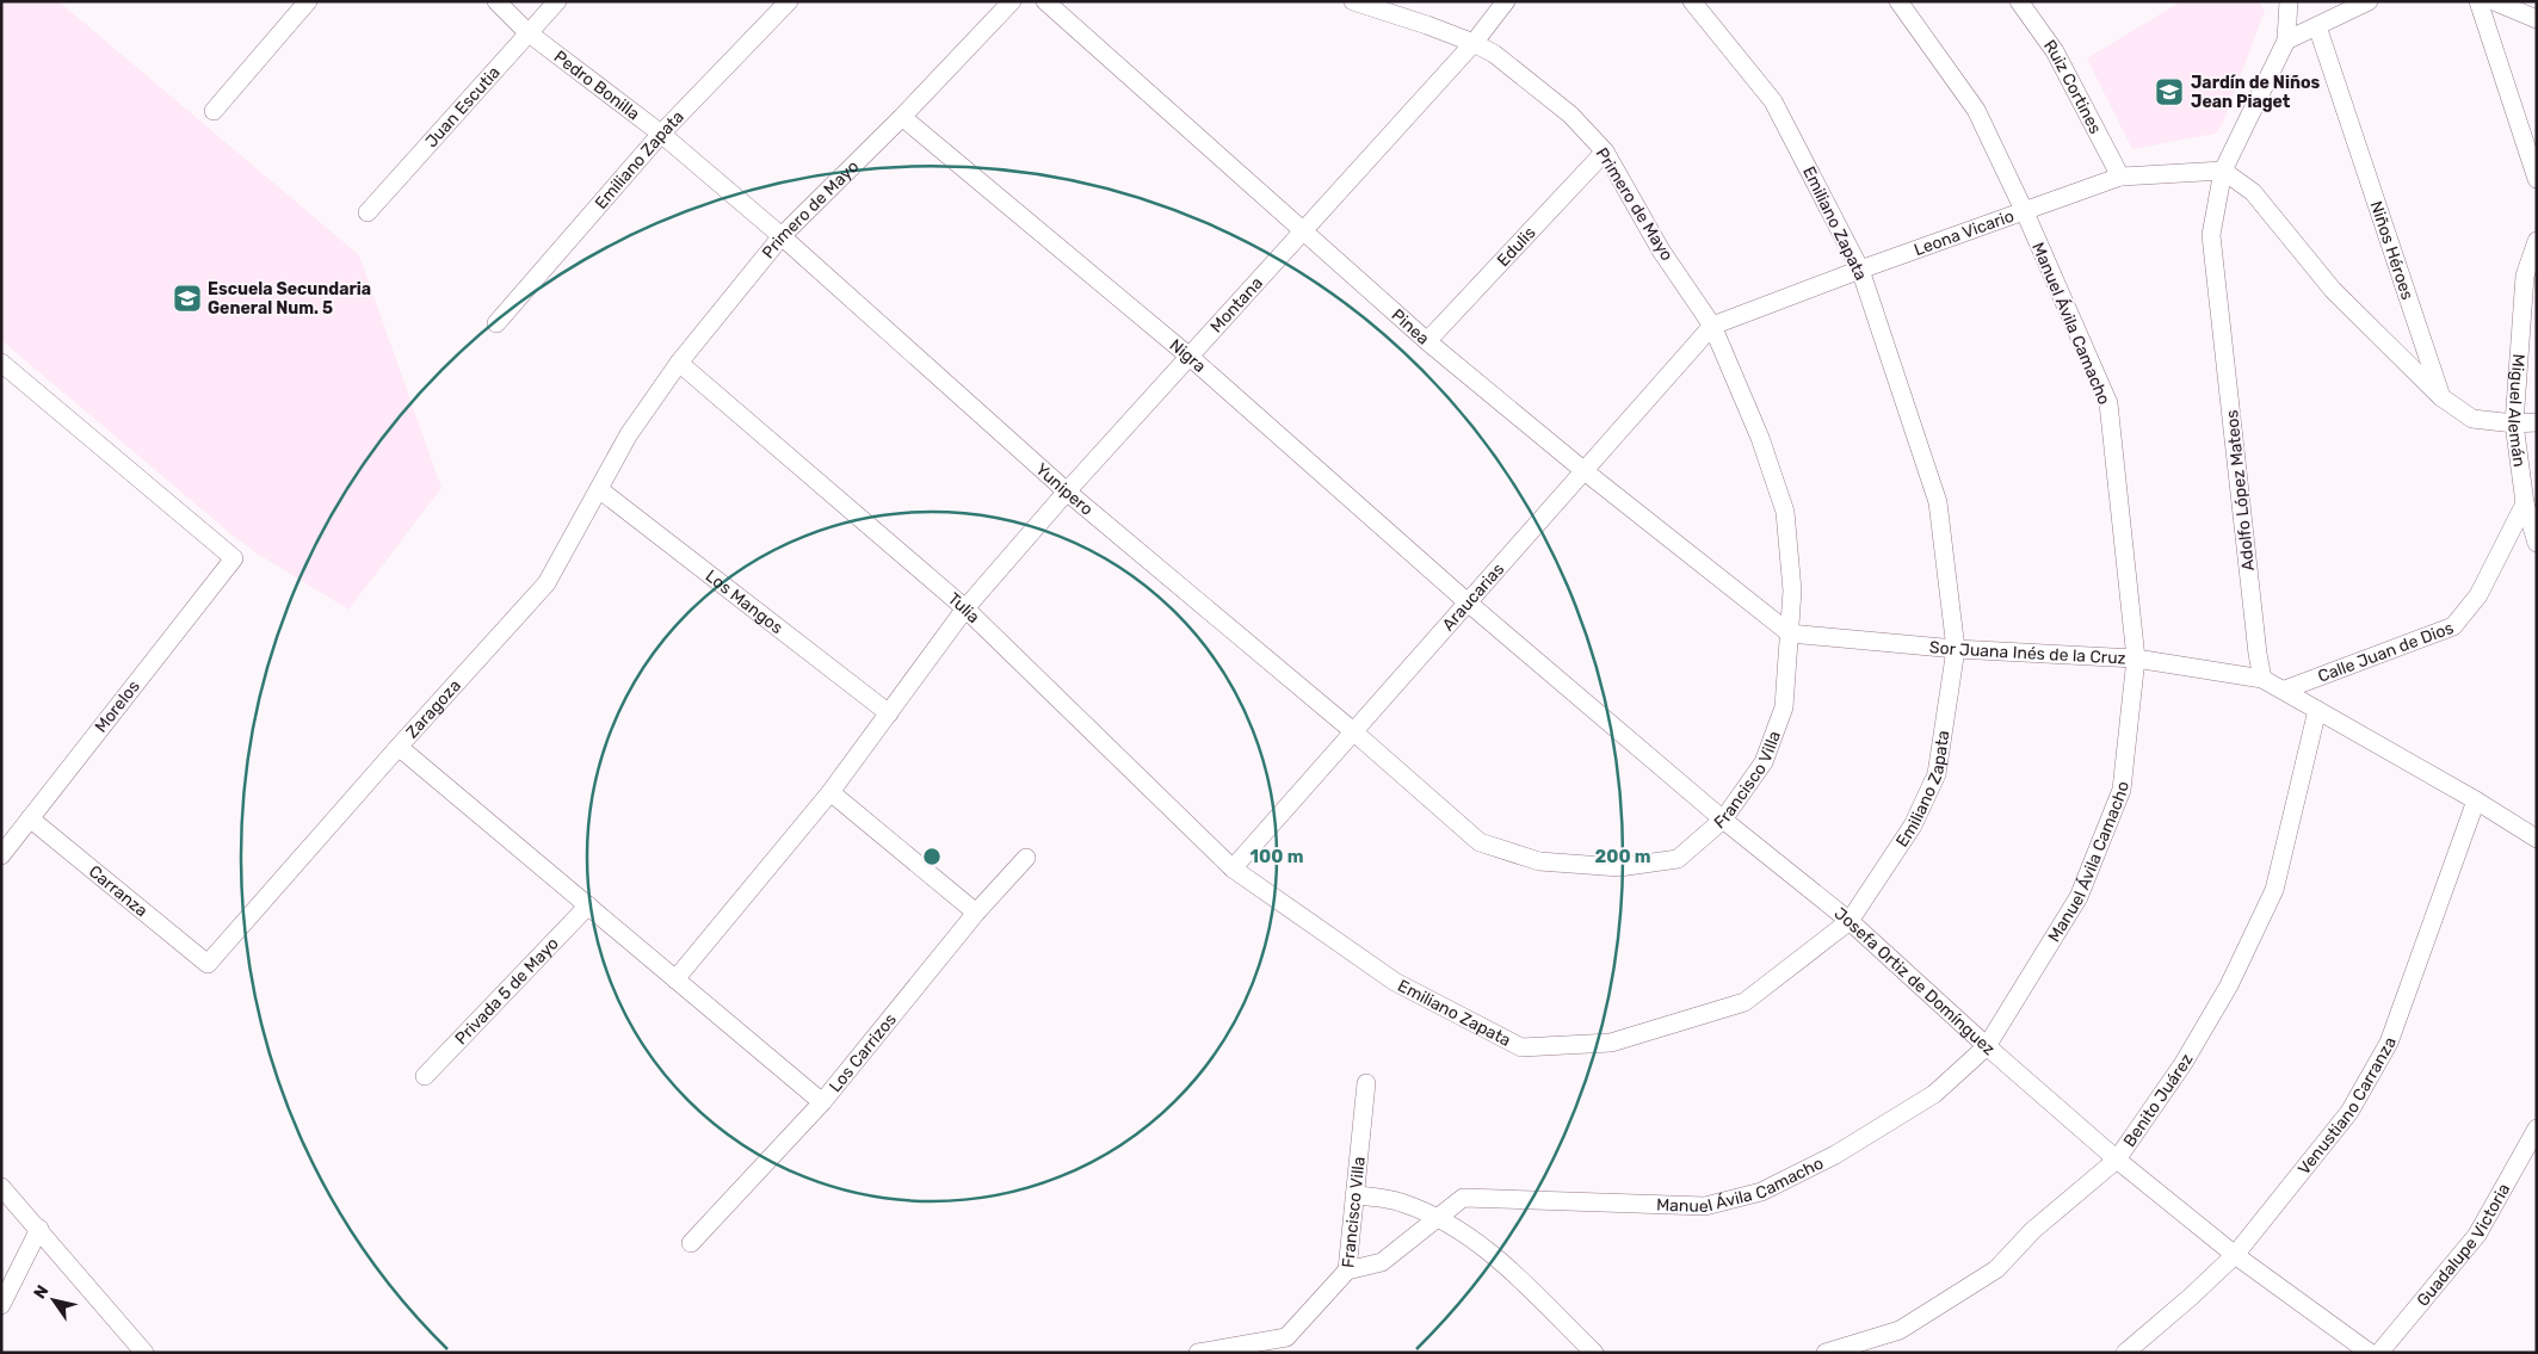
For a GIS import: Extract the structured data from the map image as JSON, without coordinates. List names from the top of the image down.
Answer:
{
  "streets": {
    "street": [
      "Pedro Bonilla",
      "Ruiz Cortines",
      "Juan Escutia",
      "Emiliano Zapata",
      "Primero de Mayo",
      "Leona Vicario",
      "Edulis",
      "Niños Héroes",
      "Montana",
      "Manuel Ávila Camacho",
      "Pinea",
      "Nigra",
      "Miguel Alemán",
      "Yunipero",
      "Adolfo López Mateos",
      "Araucarias",
      "Los Mangos",
      "Tulia",
      "Calle Juan de Dios",
      "Sor Juana Inés de la Cruz",
      "Morelos",
      "Zaragoza",
      "Francisco Villa",
      "Carranza",
      "Josefa Ortiz de Domínguez",
      "Privada 5 de Mayo",
      "Los Carrizos",
      "Benito Juárez",
      "Venustiano Carranza",
      "Guadalupe Victoria"
    ]
  },
  "crossings": [
    ["Pedro Bonilla", "Juan Escutia"],
    ["Pedro Bonilla", "Emiliano Zapata"],
    ["Pedro Bonilla", "Primero de Mayo"],
    ["Pedro Bonilla", "Yunipero"],
    ["Ruiz Cortines", "Leona Vicario"],
    ["Emiliano Zapata", "Leona Vicario"],
    ["Emiliano Zapata", "Araucarias"],
    ["Emiliano Zapata", "Tulia"],
    ["Emiliano Zapata", "Sor Juana Inés de la Cruz"],
    ["Emiliano Zapata", "Josefa Ortiz de Domínguez"],
    ["Primero de Mayo", "Leona Vicario"],
    ["Primero de Mayo", "Edulis"],
    ["Primero de Mayo", "Montana"],
    ["Primero de Mayo", "Nigra"],
    ["Primero de Mayo", "Yunipero"],
    ["Primero de Mayo", "Araucarias"],
    ["Primero de Mayo", "Tulia"],
    ["Primero de Mayo", "Zaragoza"],
    ["Primero de Mayo", "Francisco Villa"],
    ["Leona Vicario", "Manuel Ávila Camacho"],
    ["Leona Vicario", "Adolfo López Mateos"],
    ["Leona Vicario", "Araucarias"],
    ["Leona Vicario", "Francisco Villa"],
    ["Edulis", "Pinea"],
    ["Montana", "Pinea"],
    ["Montana", "Nigra"],
    ["Montana", "Yunipero"],
    ["Montana", "Los Mangos"],
    ["Montana", "Tulia"],
    ["Manuel Ávila Camacho", "Sor Juana Inés de la Cruz"],
    ["Manuel Ávila Camacho", "Francisco Villa"],
    ["Manuel Ávila Camacho", "Josefa Ortiz de Domínguez"],
    ["Pinea", "Araucarias"],
    ["Pinea", "Sor Juana Inés de la Cruz"],
    ["Pinea", "Francisco Villa"],
    ["Nigra", "Araucarias"],
    ["Nigra", "Josefa Ortiz de Domínguez"],
    ["Miguel Alemán", "Calle Juan de Dios"],
    ["Yunipero", "Araucarias"],
    ["Yunipero", "Francisco Villa"],
    ["Adolfo López Mateos", "Sor Juana Inés de la Cruz"],
    ["Araucarias", "Tulia"],
    ["Araucarias", "Francisco Villa"],
    ["Araucarias", "Josefa Ortiz de Domínguez"],
    ["Los Mangos", "Zaragoza"],
    ["Sor Juana Inés de la Cruz", "Francisco Villa"],
    ["Morelos", "Carranza"],
    ["Zaragoza", "Carranza"],
    ["Francisco Villa", "Josefa Ortiz de Domínguez"],
    ["Josefa Ortiz de Domínguez", "Benito Juárez"],
    ["Josefa Ortiz de Domínguez", "Venustiano Carranza"]
  ],
  "places": {
    "school or university": ["Jardín de Niños Jean Piaget", "Escuela Secundaria General Num. 5"]
  },
  "north": "top left",
  "rings": ["100 m", "200 m"]
}
